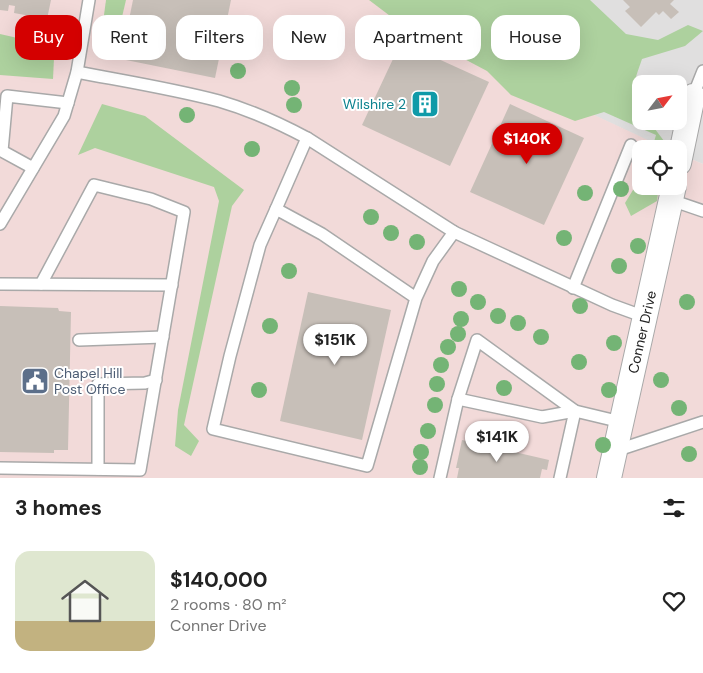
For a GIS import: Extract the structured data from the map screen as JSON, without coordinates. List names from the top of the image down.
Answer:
{
  "streets": {
    "street": ["Conner Drive"]
  },
  "places": {
    "building": ["Wilshire 2"],
    "public building": ["Chapel Hill Post Office"]
  },
  "north": "top right",
  "page": {
    "chip": [
      "Buy",
      "Rent",
      "Filters",
      "New",
      "Apartment",
      "House"
    ],
    "price": ["$140K", "$151K", "$141K"],
    "heading": "3 homes",
    "list": [
      {
        "name": "$140,000",
        "note": "2 rooms · 80 m² · Conner Drive"
      }
    ]
  }
}
